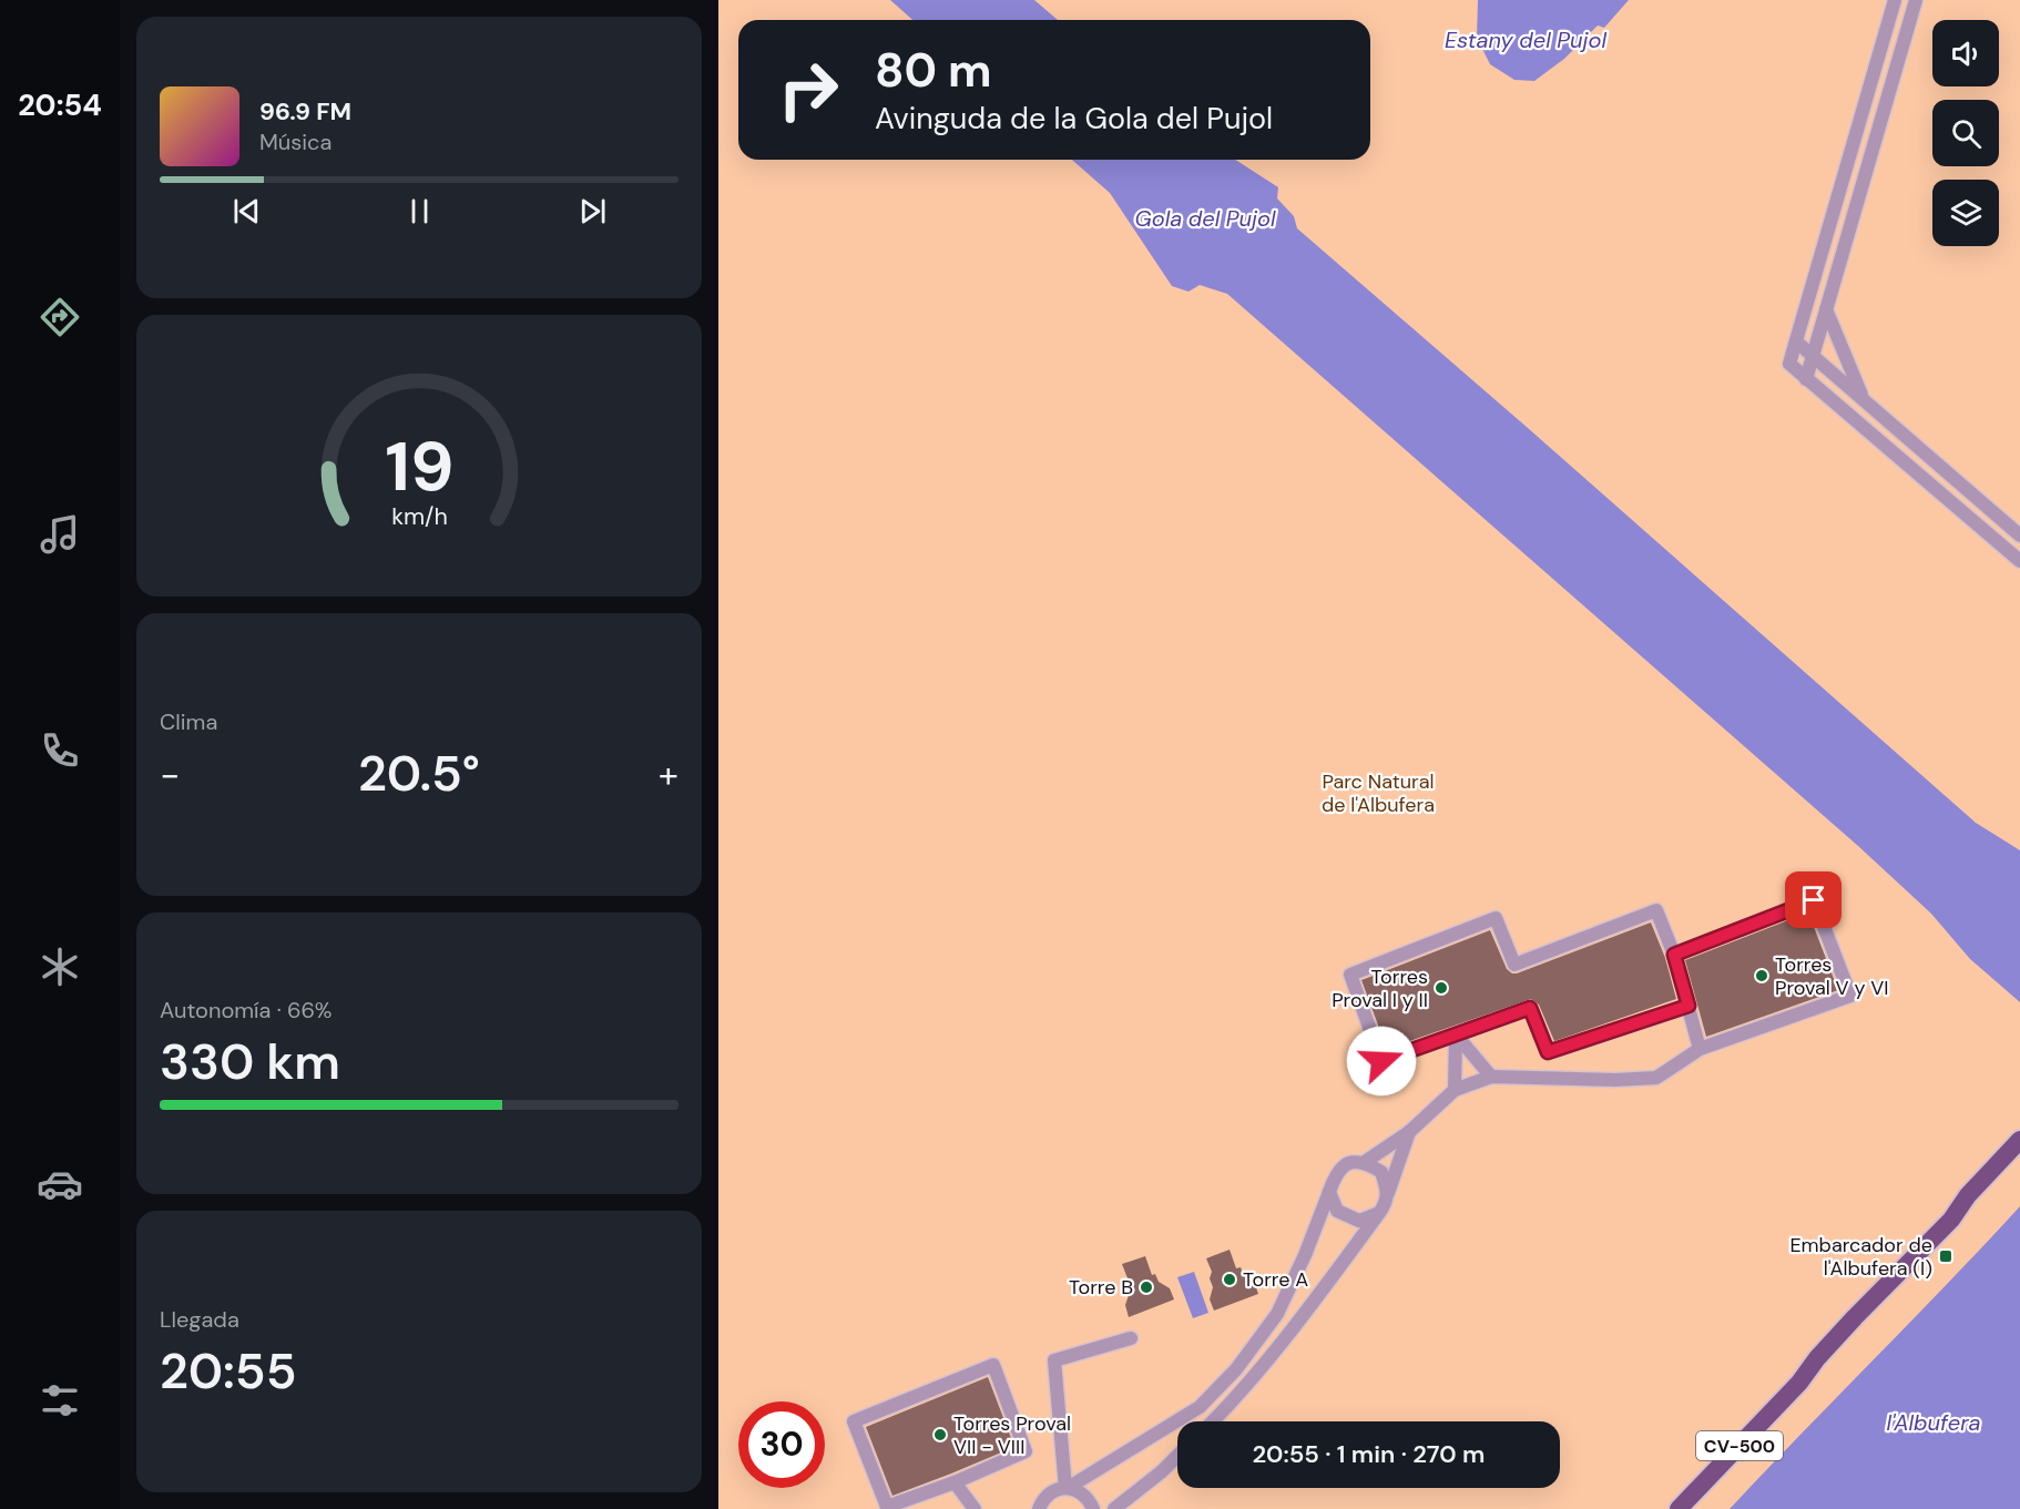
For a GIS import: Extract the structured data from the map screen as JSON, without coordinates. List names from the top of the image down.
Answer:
{
  "streets": {
    "main road": ["CV-500"]
  },
  "water": ["Estany del Pujol", "Gola del Pujol", "l'Albufera"],
  "parks": ["Parc Natural de l'Albufera"],
  "places": {
    "other": [
      "Torres Proval V y VI",
      "Torres Proval I y II",
      "Torre A",
      "Torre B",
      "Torres Proval VII - VIII"
    ],
    "transit": ["Embarcador de l'Albufera (I)"]
  },
  "page": {
    "tabs": "20:54",
    "turn": ["80 m", "Avinguda de la Gola del Pujol"],
    "song": ["96.9 FM", "Música"],
    "tile": [
      "Clima",
      ["Autonomía · 66%", "330 km"],
      ["Llegada", "20:55"]
    ],
    "heat": ["−", "20.5°", "+"],
    "limit": "30",
    "trip": "20:55 · 1 min · 270 m",
    "gauge": ["19", "km/h"]
  }
}
